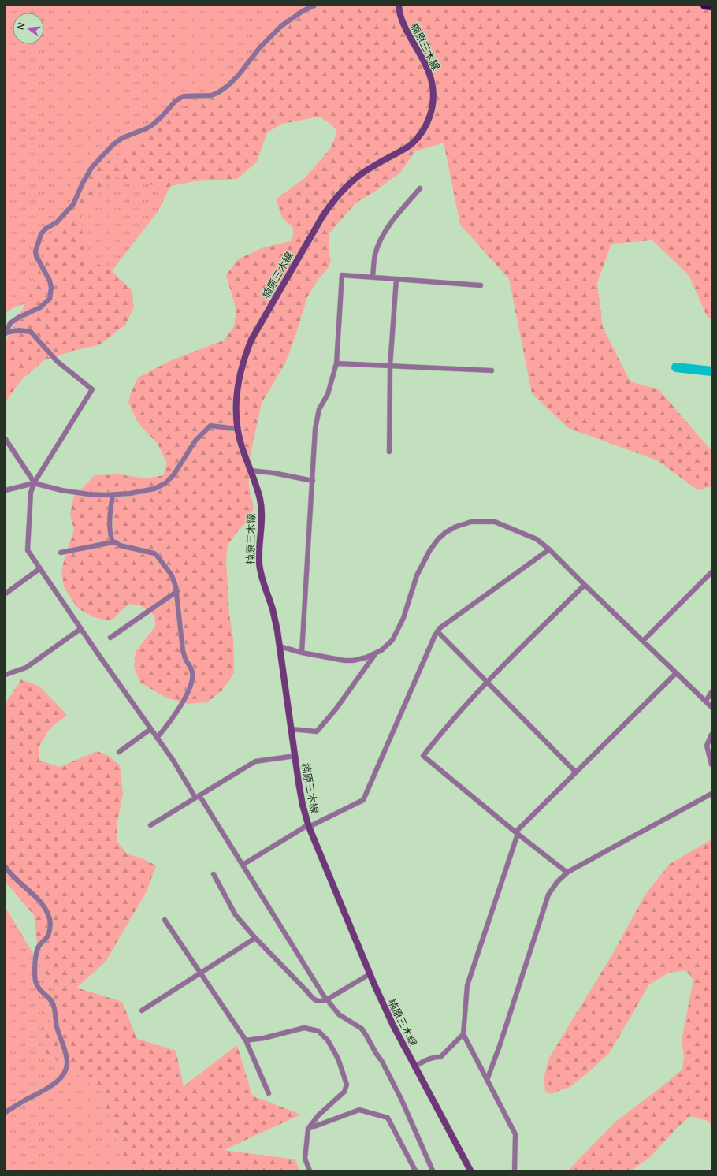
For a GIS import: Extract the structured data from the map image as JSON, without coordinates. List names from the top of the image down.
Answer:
{
  "streets": {
    "main road": ["楠原三木線"]
  },
  "north": "left"
}
